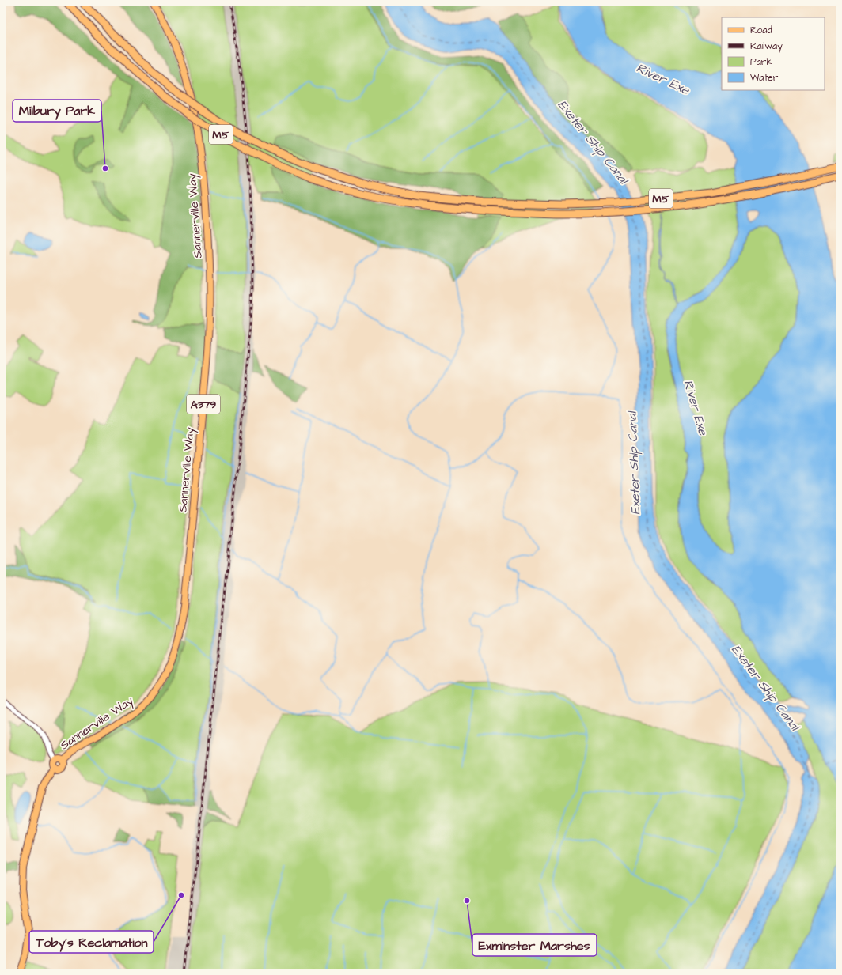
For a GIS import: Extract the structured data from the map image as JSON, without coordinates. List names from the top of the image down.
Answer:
{
  "streets": {
    "highway": ["M5"],
    "main road": ["Sannerville Way", "A379"]
  },
  "crossings": [
    ["Sannerville Way", "A379"]
  ],
  "water": ["River Exe", "Exeter Ship Canal"],
  "places": ["Milbury Park", "Toby's Reclamation", "Exminster Marshes"],
  "legend": [
    "Road",
    "Railway",
    "Park",
    "Water"
  ]
}
